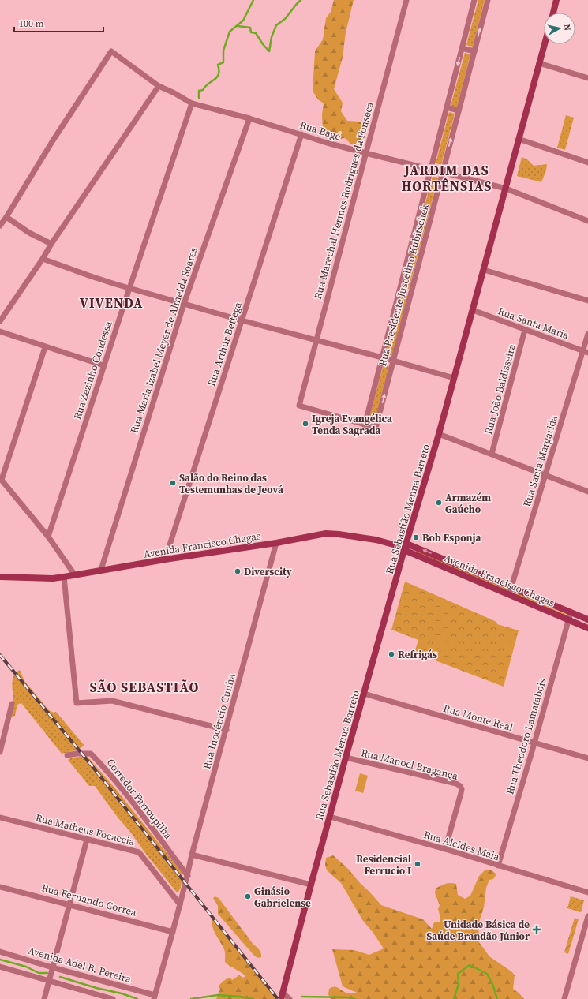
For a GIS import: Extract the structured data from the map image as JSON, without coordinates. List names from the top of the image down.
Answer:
{
  "streets": {
    "main road": ["Rua Sebastião Menna Barreto", "Avenida Francisco Chagas"],
    "street": [
      "Rua Bagé",
      "Rua Marechal Hermes Rodrigues da Fonseca",
      "Rua Presidente Juscelino Kubitschek",
      "Rua Santa Maria",
      "Rua Maria Izabel Meyer de Almeida Soares",
      "Rua Arthur Bettega",
      "Rua Zezinho Condessa",
      "Rua João Baldisseira",
      "Rua Santa Margarida",
      "Rua Monte Real",
      "Rua Inocêncio Cunha",
      "Rua Theodoro Lamatabois",
      "Rua Manoel Bragança",
      "Corredor Farroupilha",
      "Rua Matheus Focaccia",
      "Rua Alcides Maia",
      "Rua Fernando Correa",
      "Avenida Adel B. Pereira"
    ]
  },
  "crossings": [
    ["Rua Bagé", "Rua Marechal Hermes Rodrigues da Fonseca"],
    ["Rua Bagé", "Rua Presidente Juscelino Kubitschek"],
    ["Rua Bagé", "Rua Maria Izabel Meyer de Almeida Soares"],
    ["Rua Bagé", "Rua Arthur Bettega"],
    ["Rua Bagé", "Rua Zezinho Condessa"],
    ["Rua Bagé", "Rua Sebastião Menna Barreto"],
    ["Rua Marechal Hermes Rodrigues da Fonseca", "Rua Presidente Juscelino Kubitschek"],
    ["Rua Santa Maria", "Rua João Baldisseira"],
    ["Rua Santa Maria", "Rua Santa Margarida"],
    ["Rua Santa Maria", "Rua Sebastião Menna Barreto"],
    ["Rua Maria Izabel Meyer de Almeida Soares", "Avenida Francisco Chagas"],
    ["Rua Arthur Bettega", "Avenida Francisco Chagas"],
    ["Rua Santa Margarida", "Avenida Francisco Chagas"],
    ["Rua Sebastião Menna Barreto", "Avenida Francisco Chagas"],
    ["Rua Sebastião Menna Barreto", "Rua Monte Real"],
    ["Rua Sebastião Menna Barreto", "Rua Manoel Bragança"],
    ["Rua Sebastião Menna Barreto", "Rua Alcides Maia"],
    ["Avenida Francisco Chagas", "Rua Inocêncio Cunha"],
    ["Avenida Francisco Chagas", "Rua Theodoro Lamatabois"],
    ["Rua Monte Real", "Rua Theodoro Lamatabois"],
    ["Rua Inocêncio Cunha", "Corredor Farroupilha"],
    ["Rua Inocêncio Cunha", "Rua Matheus Focaccia"],
    ["Rua Inocêncio Cunha", "Rua Fernando Correa"],
    ["Rua Inocêncio Cunha", "Avenida Adel B. Pereira"],
    ["Rua Theodoro Lamatabois", "Rua Alcides Maia"],
    ["Rua Manoel Bragança", "Rua Alcides Maia"]
  ],
  "districts": ["JARDIM DAS HORTÊNSIAS", "VIVENDA", "SÃO SEBASTIÃO"],
  "places": {
    "other": [
      "Igreja Evangélica Tenda Sagrada",
      "Salão do Reino das Testemunhas de Jeová",
      "Armazém Gaúcho",
      "Bob Esponja",
      "Diverscity",
      "Refrigás",
      "Residencial Ferrucio I",
      "Ginásio Gabrielense"
    ],
    "health": ["Unidade Básica de Saúde Brandão Júnior"]
  },
  "scale_bar": "100 m",
  "north": "right"
}
